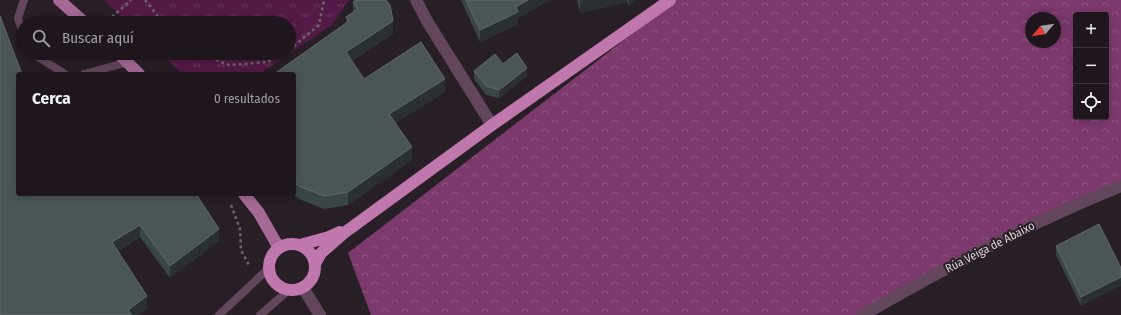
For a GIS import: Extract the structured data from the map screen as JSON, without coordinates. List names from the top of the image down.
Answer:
{
  "streets": {
    "street": ["Rúa Veiga de Abaixo"]
  },
  "north": "bottom left",
  "page": {
    "map_buttons": ["+", "−"],
    "search": "Buscar aquí",
    "heading": ["Cerca", "0 resultados"]
  }
}
